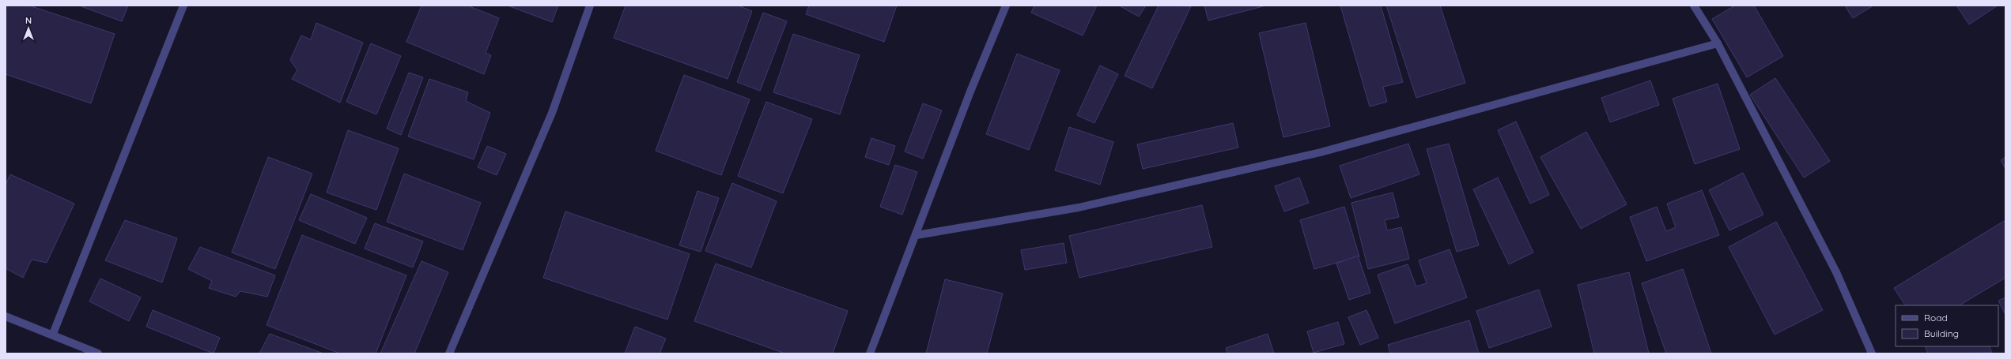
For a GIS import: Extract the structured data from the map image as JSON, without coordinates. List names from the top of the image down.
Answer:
{
  "legend": ["Road", "Building"],
  "north": "top"
}
